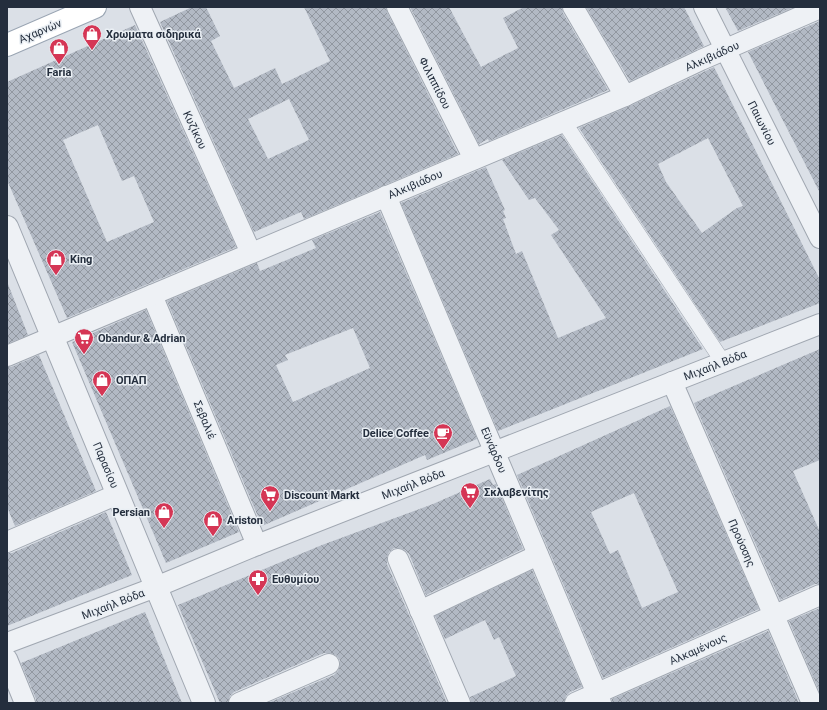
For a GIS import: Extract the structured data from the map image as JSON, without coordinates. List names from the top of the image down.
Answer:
{
  "streets": {
    "main road": ["Αχαρνών"],
    "street": [
      "Αλκιβιάδου",
      "Φιλιππίδου",
      "Παιωνίου",
      "Κυζίκου",
      "Μιχαήλ Βόδα",
      "Σεβαλιέ",
      "Εϋνάρδου",
      "Παρασίου",
      "Προύσσης",
      "Αλκαμένους"
    ]
  },
  "crossings": [
    ["Αλκιβιάδου", "Φιλιππίδου"],
    ["Αλκιβιάδου", "Παιωνίου"],
    ["Αλκιβιάδου", "Κυζίκου"],
    ["Αλκιβιάδου", "Σεβαλιέ"],
    ["Αλκιβιάδου", "Εϋνάρδου"],
    ["Αλκιβιάδου", "Παρασίου"],
    ["Μιχαήλ Βόδα", "Σεβαλιέ"],
    ["Μιχαήλ Βόδα", "Εϋνάρδου"],
    ["Μιχαήλ Βόδα", "Παρασίου"],
    ["Μιχαήλ Βόδα", "Προύσσης"],
    ["Εϋνάρδου", "Αλκαμένους"],
    ["Προύσσης", "Αλκαμένους"]
  ],
  "places": {
    "shop": [
      "Χρωματα σιδηρικά",
      "Faria",
      "King",
      "ΟΠΑΠ",
      "Persian",
      "Ariston"
    ],
    "supermarket": ["Obandur & Adrian", "Σκλαβενίτης", "Discount Markt"],
    "cafe": ["Delice Coffee"],
    "pharmacy": ["Ευθυμίου"]
  }
}
